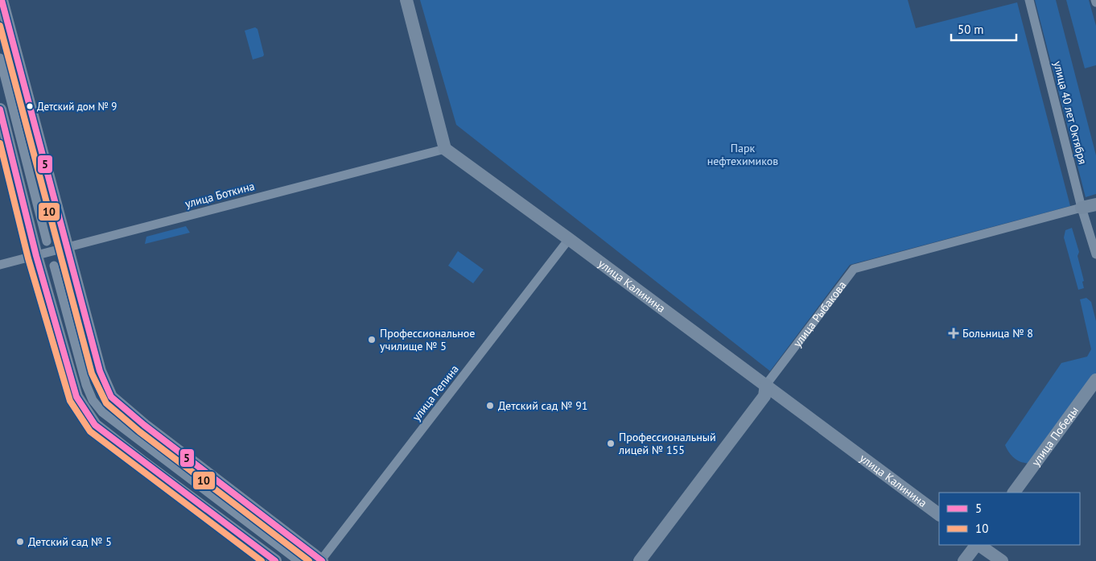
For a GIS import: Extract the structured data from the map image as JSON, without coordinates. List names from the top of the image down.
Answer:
{
  "streets": {
    "main road": ["улица Калинина", "улица Рыбакова", "улица Победы"],
    "street": ["улица 40 лет Октября", "улица Боткина", "улица Репина"]
  },
  "crossings": [
    ["улица 40 лет Октября", "улица Рыбакова"],
    ["улица Боткина", "улица Калинина"],
    ["улица Калинина", "улица Рыбакова"],
    ["улица Калинина", "улица Репина"]
  ],
  "parks": ["Парк нефтехимиков"],
  "places": {
    "other": [
      "Детский дом № 9",
      "Профессиональное училище № 5",
      "Детский сад № 91",
      "Профессиональный лицей № 155",
      "Детский сад № 5"
    ],
    "health": ["Больница № 8"]
  },
  "lines": ["transit line 5", "transit line 10"],
  "legend": ["5", "10"],
  "scale_bar": "50 m"
}
